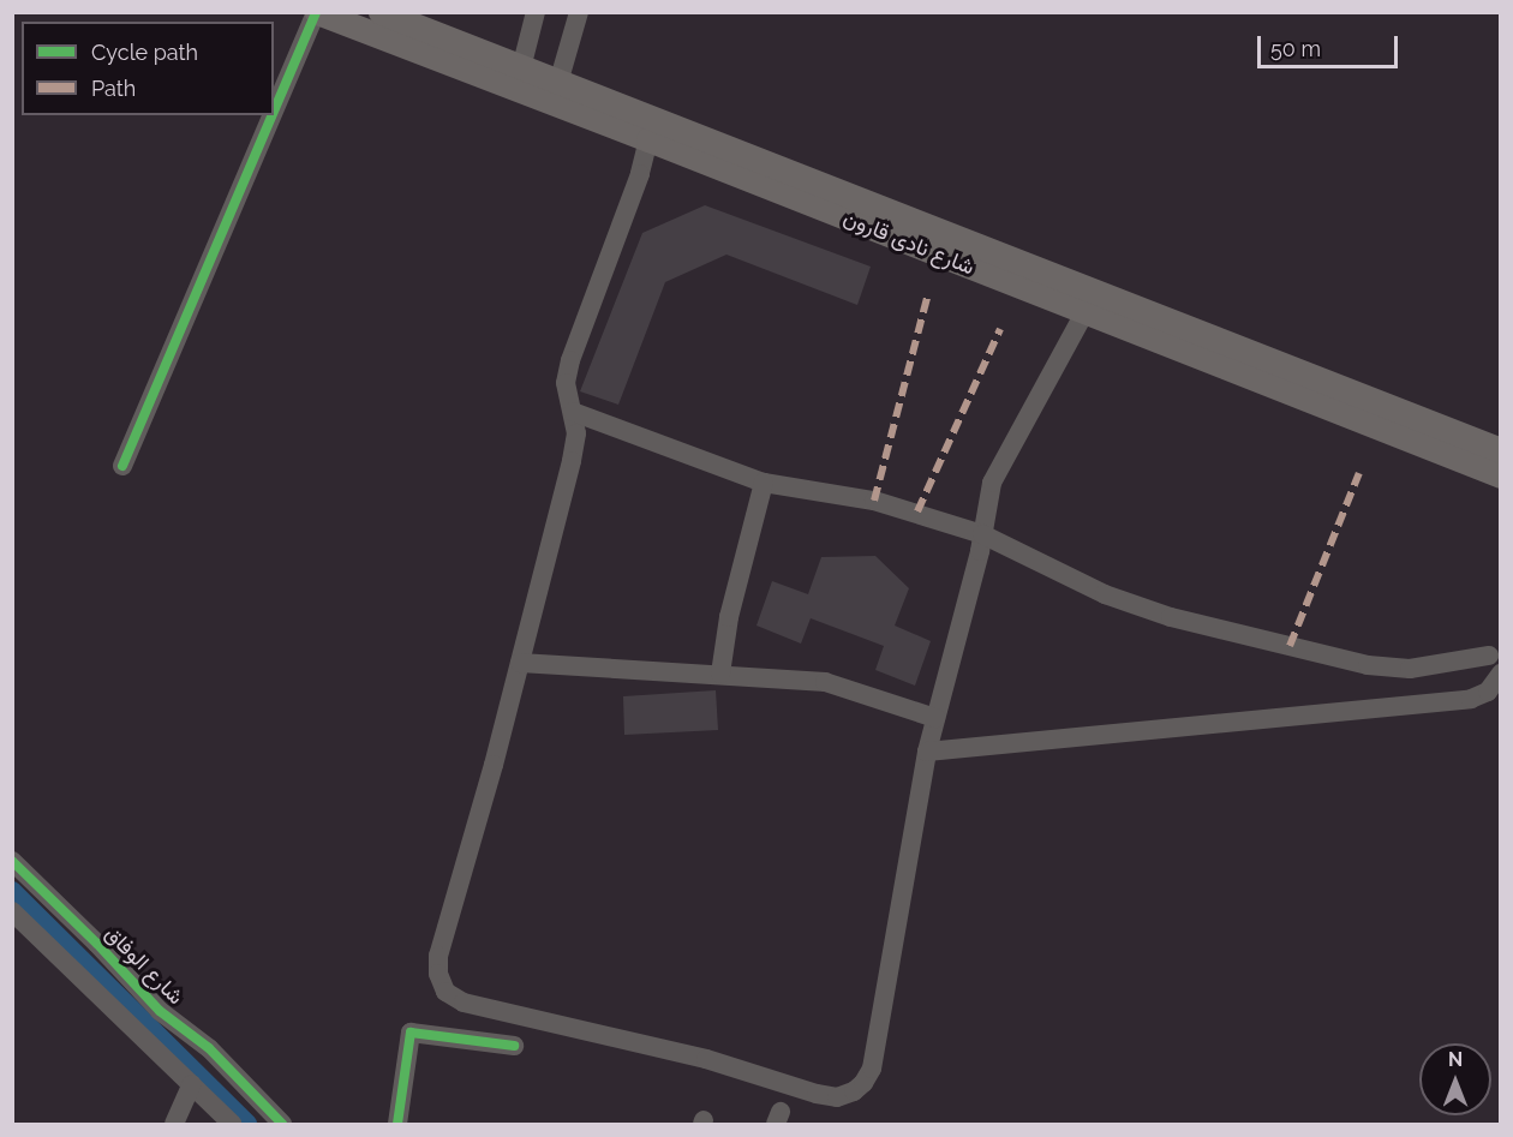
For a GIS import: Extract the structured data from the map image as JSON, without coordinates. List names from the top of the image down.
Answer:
{
  "streets": {
    "main road": ["شارع نادى قارون"],
    "street": ["شارع الوفاق"]
  },
  "legend": ["Cycle path", "Path"],
  "scale_bar": "50 m",
  "north": "top"
}
